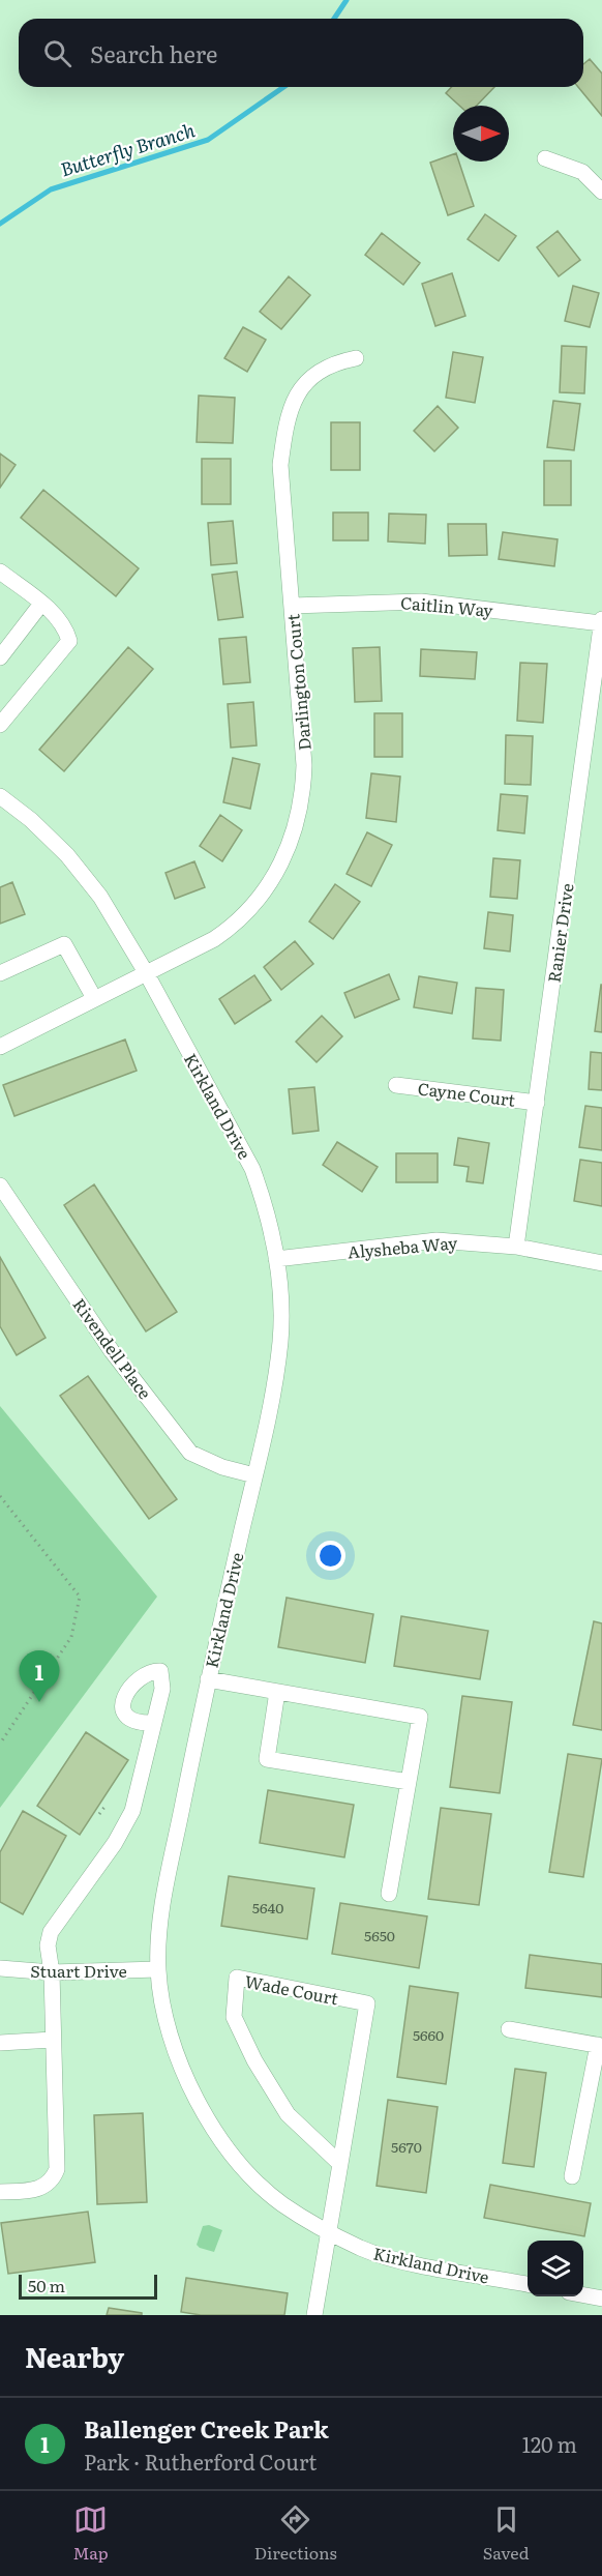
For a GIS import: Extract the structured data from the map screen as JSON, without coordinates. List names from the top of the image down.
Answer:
{
  "streets": {
    "street": [
      "Caitlin Way",
      "Darlington Court",
      "Ranier Drive",
      "Cayne Court",
      "Kirkland Drive",
      "Alysheba Way",
      "Rivendell Place",
      "Stuart Drive",
      "Wade Court"
    ]
  },
  "crossings": [
    ["Caitlin Way", "Darlington Court"],
    ["Caitlin Way", "Ranier Drive"],
    ["Darlington Court", "Kirkland Drive"],
    ["Ranier Drive", "Cayne Court"],
    ["Ranier Drive", "Alysheba Way"],
    ["Kirkland Drive", "Alysheba Way"],
    ["Kirkland Drive", "Rivendell Place"],
    ["Kirkland Drive", "Stuart Drive"],
    ["Kirkland Drive", "Wade Court"]
  ],
  "water": ["Butterfly Branch"],
  "house_numbers": [
    "5640",
    "5650",
    "5660",
    "5670"
  ],
  "scale_bar": "50 m",
  "north": "right",
  "page": {
    "search": "Search here",
    "pins": "1",
    "scale": "50 m",
    "heading": "Nearby",
    "list": [
      {
        "mark": "1",
        "name": "Ballenger Creek Park",
        "note": "Park · Rutherford Court",
        "value": "120 m"
      }
    ],
    "nav": ["Map", "Directions", "Saved"]
  }
}
